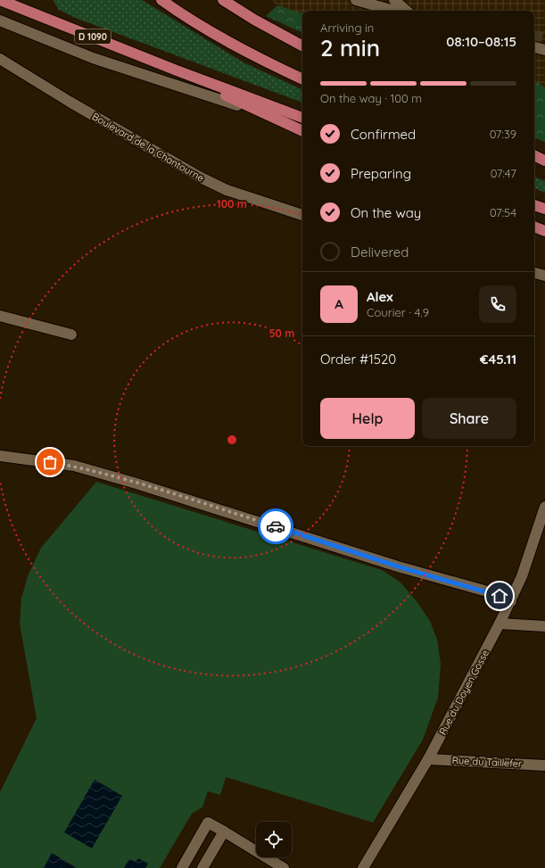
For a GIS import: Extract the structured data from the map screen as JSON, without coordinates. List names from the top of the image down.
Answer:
{
  "streets": {
    "main road": ["D 1090"],
    "street": ["Boulevard de la Chantourne", "Rue du Doyen Gosse", "Rue du Taillefer"]
  },
  "crossings": [
    ["Rue du Doyen Gosse", "Rue du Taillefer"]
  ],
  "page": {
    "heading": ["2 min", "Arriving in", "08:10–08:15"],
    "panel": [
      "Alex",
      "Courier · 4.9",
      "Order #1520",
      "€45.11"
    ],
    "bar": "On the way · 100 m",
    "list": [
      ["Confirmed", "07:39"],
      ["Preparing", "07:47"],
      ["On the way", "07:54"],
      "Delivered"
    ],
    "round": "A",
    "buttons": ["Help", "Share"]
  },
  "rings": ["100 m", "50 m"]
}
